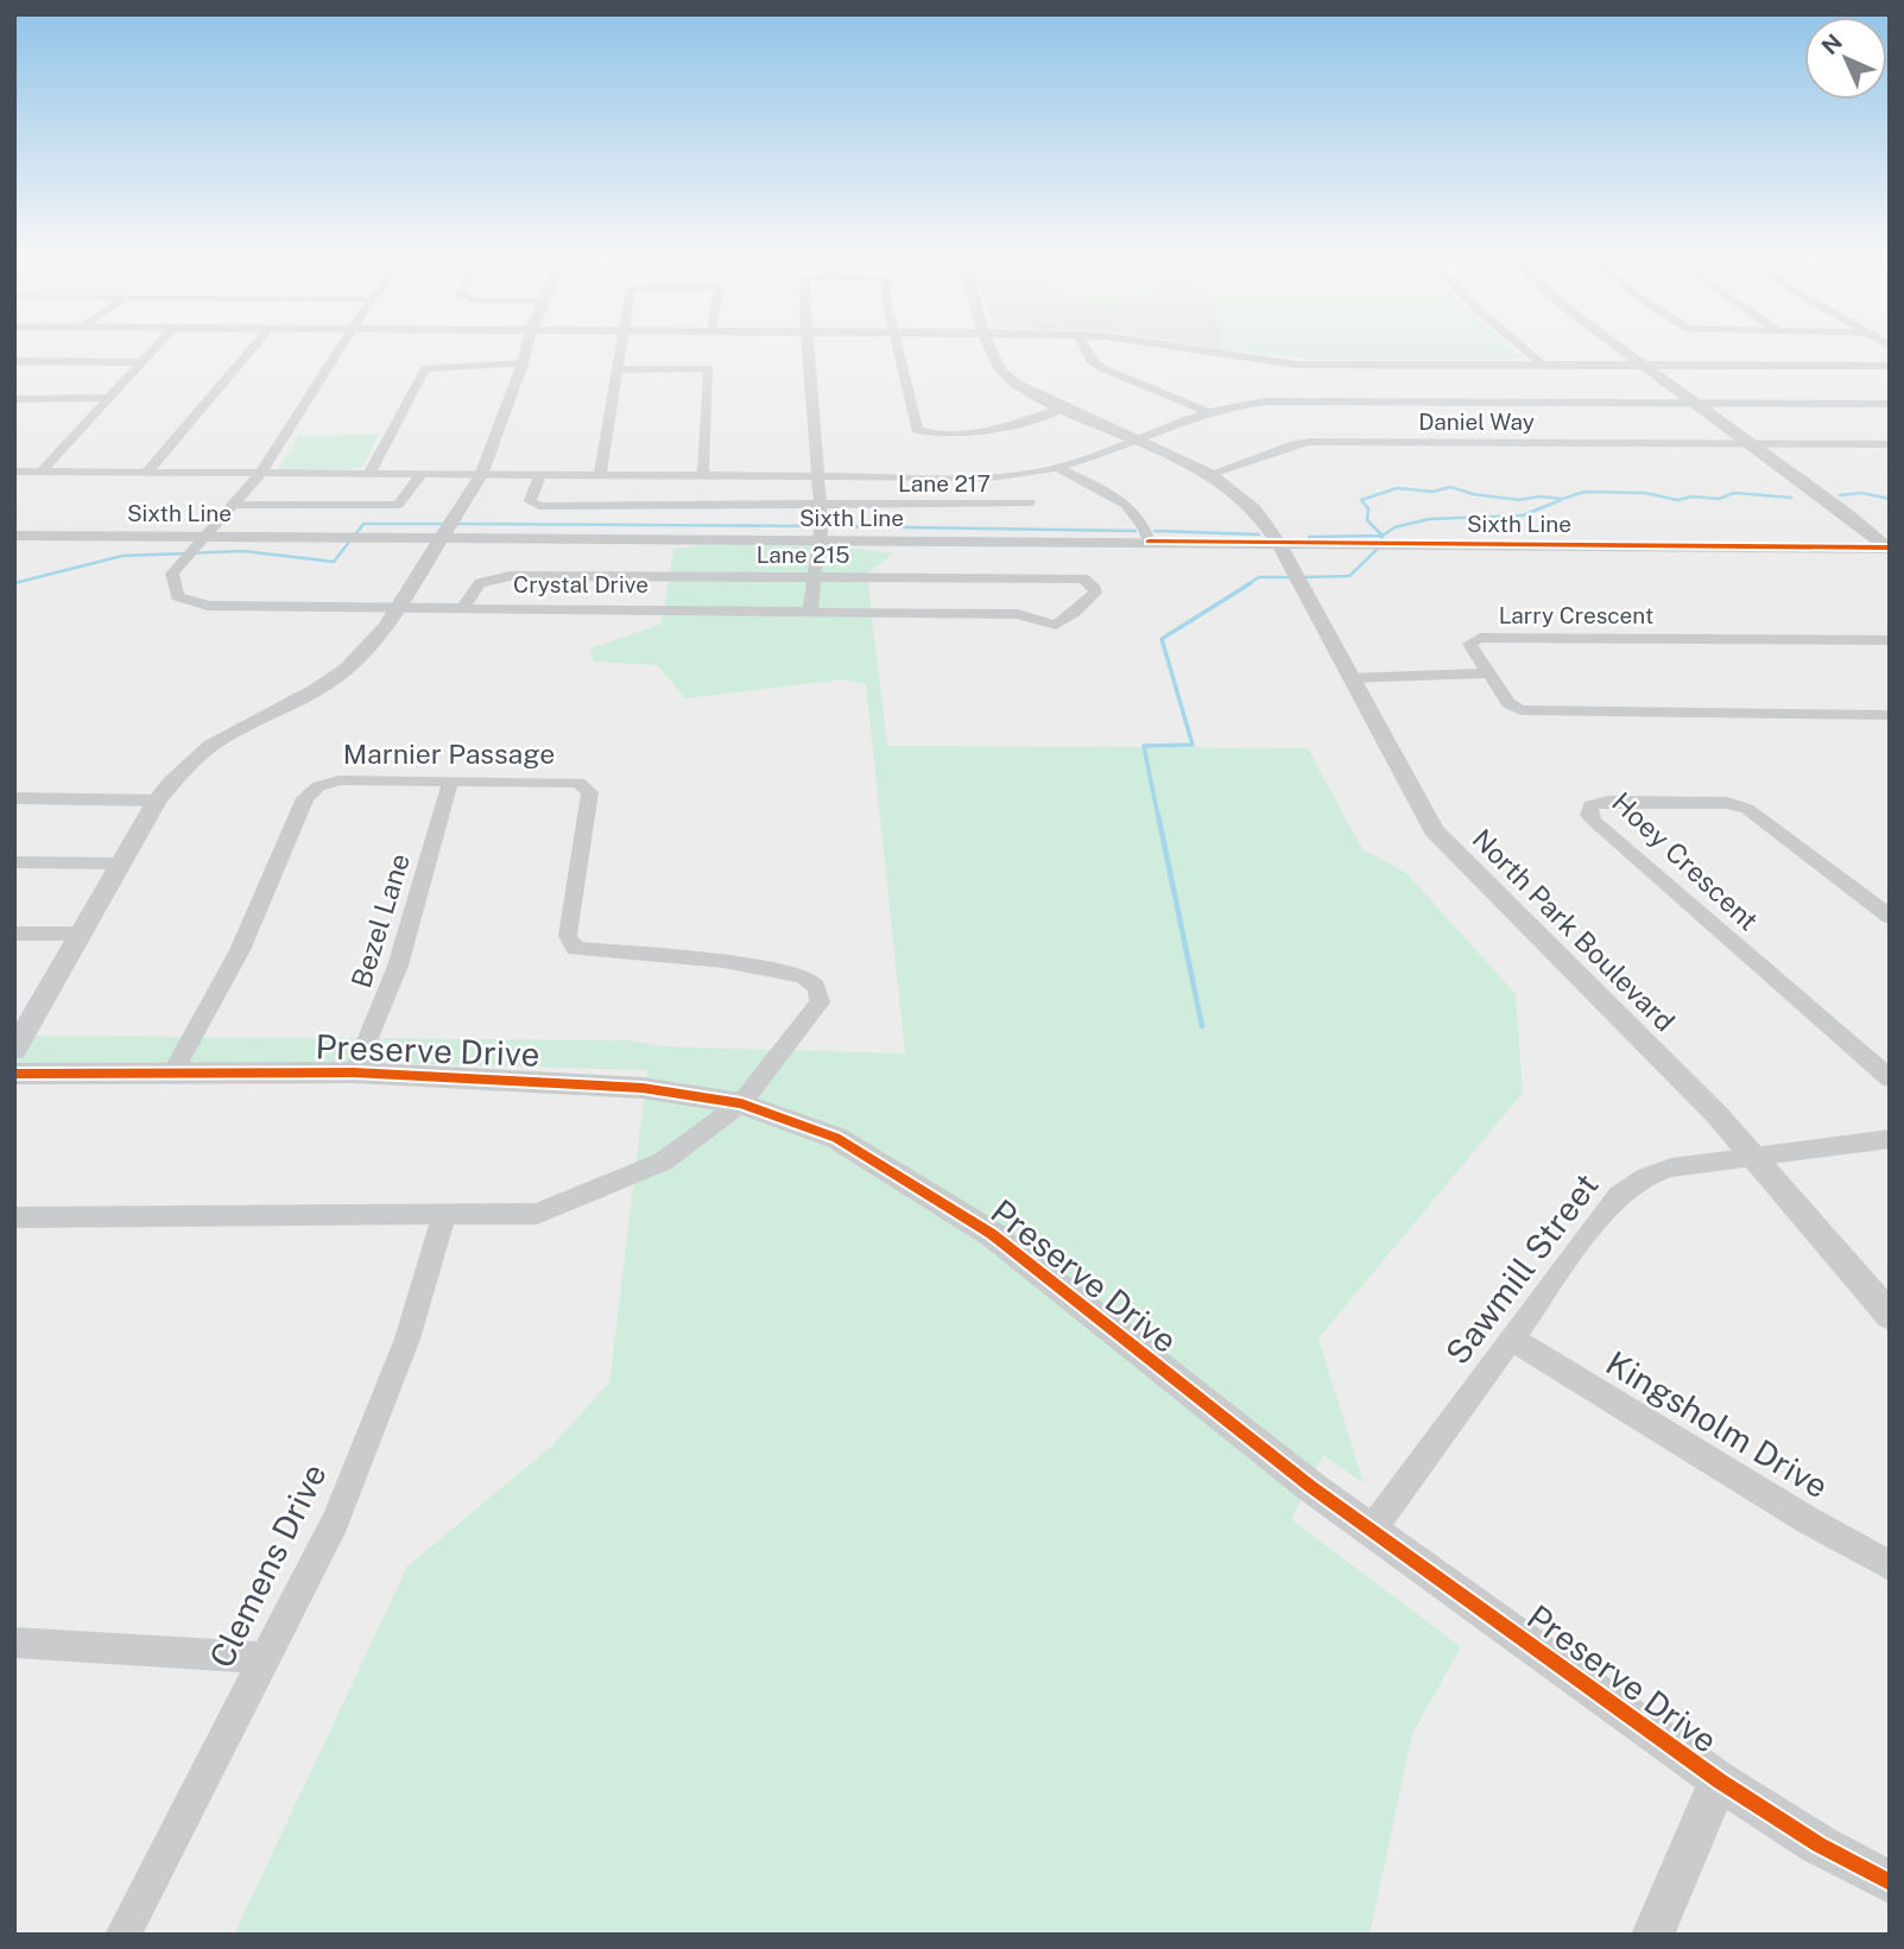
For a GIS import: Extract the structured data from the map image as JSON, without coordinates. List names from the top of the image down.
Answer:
{
  "streets": {
    "street": [
      "Daniel Way",
      "Lane 217",
      "Sixth Line",
      "Lane 215",
      "Crystal Drive",
      "Larry Crescent",
      "Marnier Passage",
      "Hoey Crescent",
      "Bezel Lane",
      "North Park Boulevard",
      "Preserve Drive",
      "Sawmill Street",
      "Kingsholm Drive",
      "Clemens Drive"
    ]
  },
  "crossings": [
    ["Daniel Way", "North Park Boulevard"],
    ["Sixth Line", "Crystal Drive"],
    ["Sixth Line", "North Park Boulevard"],
    ["Lane 215", "Crystal Drive"],
    ["Marnier Passage", "Bezel Lane"],
    ["Marnier Passage", "Preserve Drive"],
    ["Marnier Passage", "Clemens Drive"],
    ["Bezel Lane", "Preserve Drive"],
    ["North Park Boulevard", "Sawmill Street"],
    ["Preserve Drive", "Sawmill Street"],
    ["Sawmill Street", "Kingsholm Drive"]
  ],
  "north": "top left"
}
